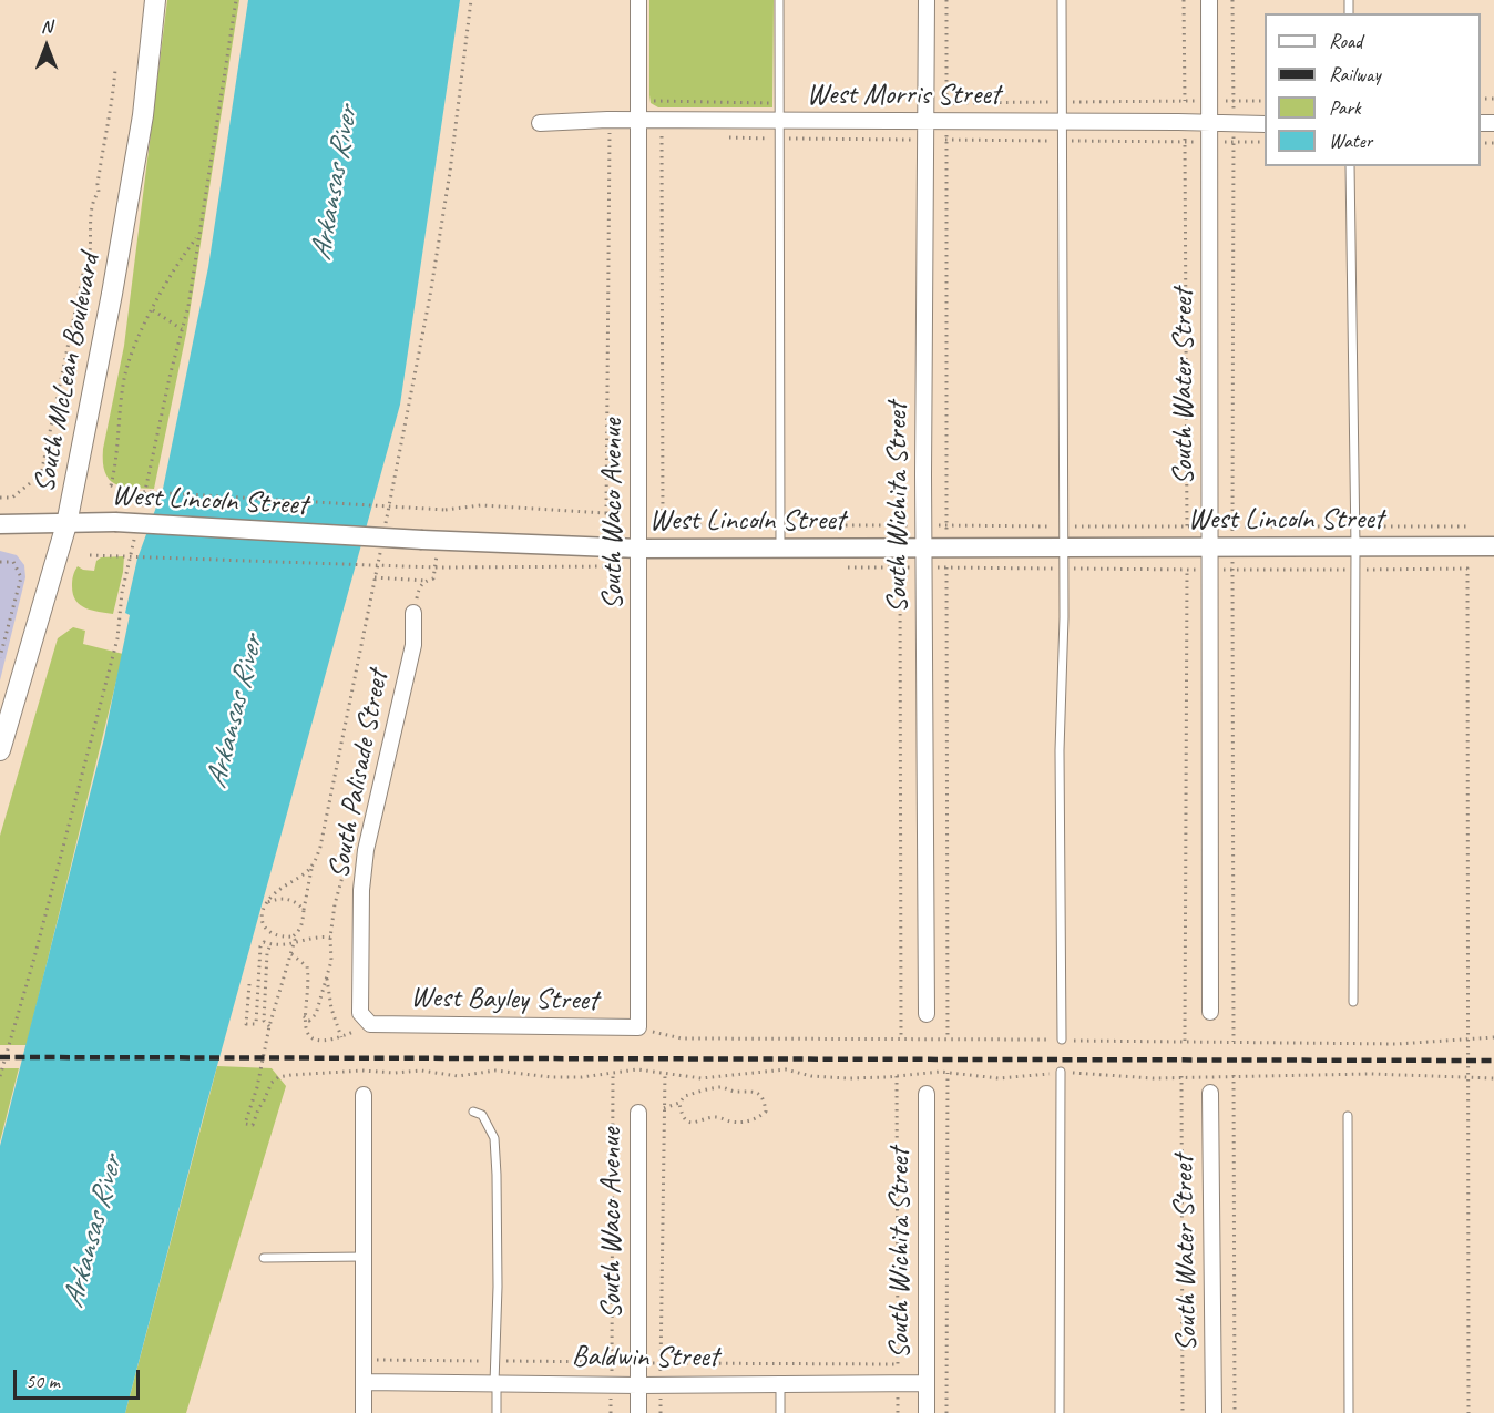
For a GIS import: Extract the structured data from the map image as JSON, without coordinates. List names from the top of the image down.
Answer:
{
  "streets": {
    "main road": ["South McLean Boulevard"],
    "street": [
      "West Morris Street",
      "South Water Street",
      "West Lincoln Street",
      "South Wichita Street",
      "South Waco Avenue",
      "South Palisade Street",
      "West Bayley Street",
      "Baldwin Street"
    ]
  },
  "crossings": [
    ["West Morris Street", "South Water Street"],
    ["West Morris Street", "South Wichita Street"],
    ["West Morris Street", "South Waco Avenue"],
    ["South McLean Boulevard", "West Lincoln Street"],
    ["South Water Street", "West Lincoln Street"],
    ["West Lincoln Street", "South Wichita Street"],
    ["West Lincoln Street", "South Waco Avenue"],
    ["South Wichita Street", "Baldwin Street"],
    ["South Waco Avenue", "West Bayley Street"],
    ["South Waco Avenue", "Baldwin Street"],
    ["South Palisade Street", "West Bayley Street"]
  ],
  "water": ["Arkansas River"],
  "legend": [
    "Road",
    "Railway",
    "Park",
    "Water"
  ],
  "scale_bar": "50 m",
  "north": "top"
}
